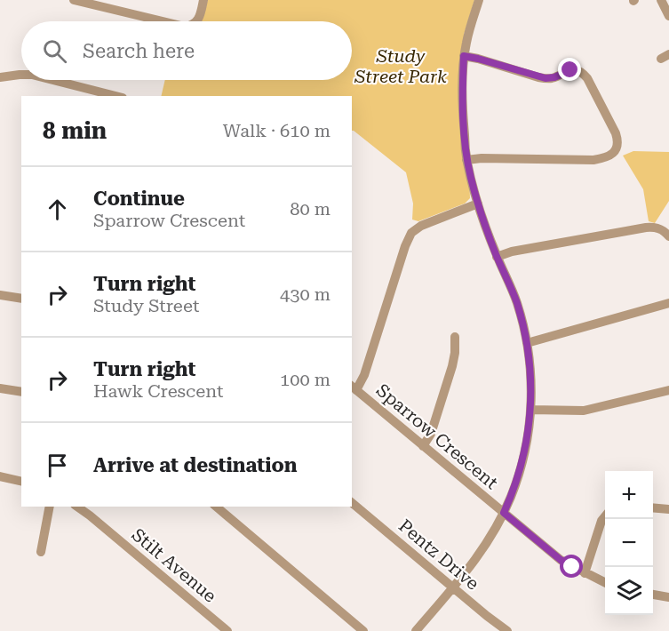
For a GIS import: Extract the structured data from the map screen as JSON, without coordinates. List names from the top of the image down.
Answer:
{
  "streets": {
    "street": ["Sparrow Crescent", "Pentz Drive", "Stilt Avenue"]
  },
  "parks": ["Study Street Park"],
  "page": {
    "search": "Search here",
    "heading": ["8 min", "Walk · 610 m"],
    "list": [
      ["Continue", "Sparrow Crescent", "80 m"],
      ["Turn right", "Study Street", "430 m"],
      ["Turn right", "Hawk Crescent", "100 m"],
      "Arrive at destination"
    ],
    "map_buttons": ["+", "−"]
  }
}
